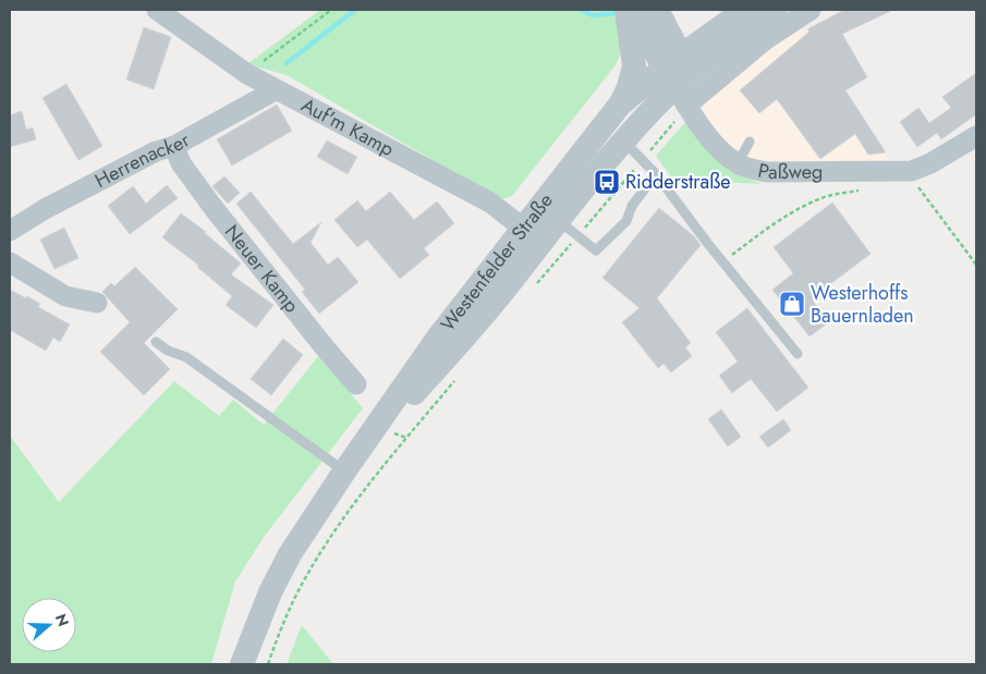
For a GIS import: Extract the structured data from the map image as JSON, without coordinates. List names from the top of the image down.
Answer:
{
  "streets": {
    "street": [
      "Auf'm Kamp",
      "Herrenacker",
      "Paßweg",
      "Westenfelder Straße",
      "Neuer Kamp"
    ]
  },
  "crossings": [
    ["Auf'm Kamp", "Herrenacker"],
    ["Auf'm Kamp", "Westenfelder Straße"],
    ["Herrenacker", "Neuer Kamp"],
    ["Paßweg", "Westenfelder Straße"]
  ],
  "places": {
    "bus stop": ["Ridderstraße"],
    "shop": ["Westerhoffs Bauernladen"]
  },
  "north": "right"
}
